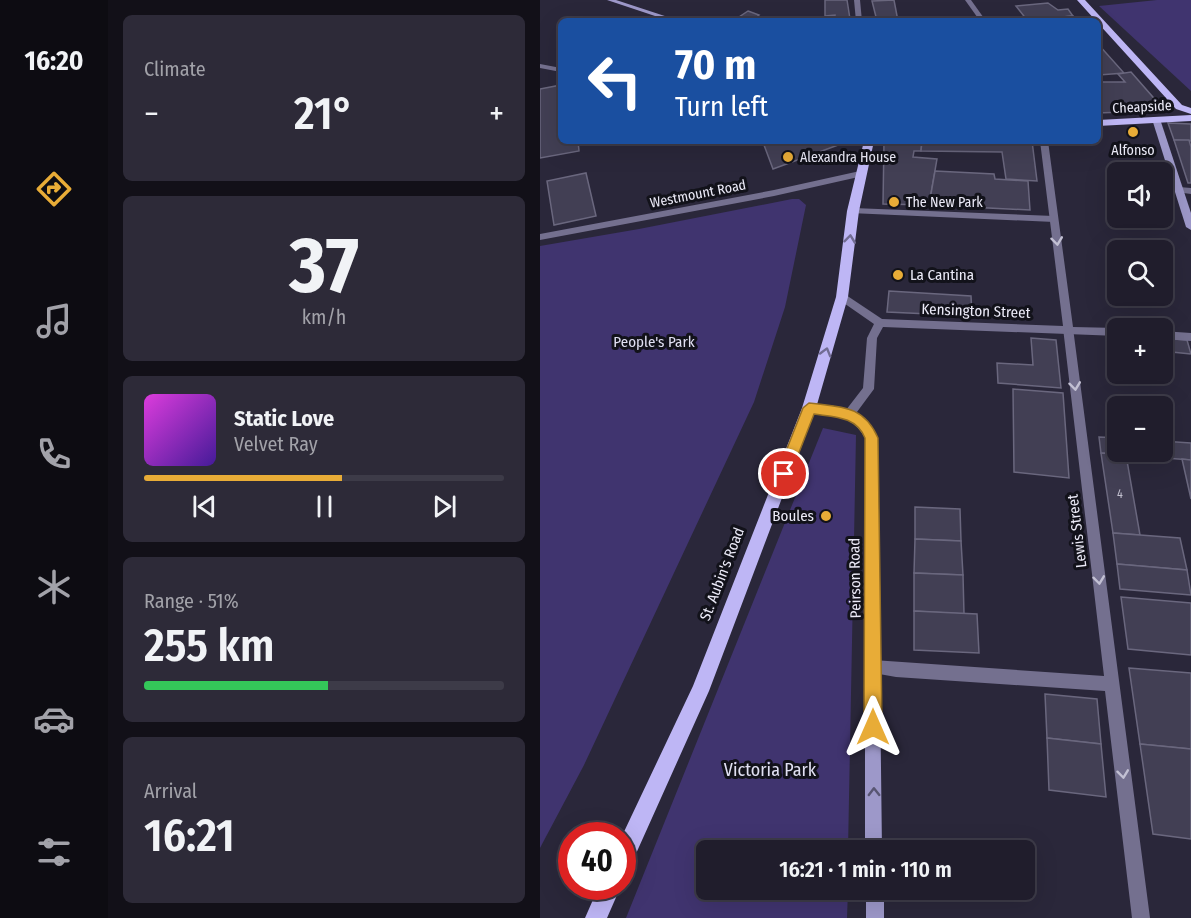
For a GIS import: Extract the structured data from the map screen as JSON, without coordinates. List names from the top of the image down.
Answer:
{
  "streets": {
    "main road": ["Cheapside", "St. Aubin's Road"],
    "street": [
      "Westmount Road",
      "Kensington Street",
      "Lewis Street",
      "Peirson Road"
    ]
  },
  "crossings": [
    ["Kensington Street", "Lewis Street"]
  ],
  "one_way": ["Lewis Street", "Peirson Road"],
  "parks": ["People's Park", "Victoria Park"],
  "places": [
    "Alfonso",
    "Alexandra House",
    "The New Park",
    "La Cantina",
    "Boules"
  ],
  "house_numbers": ["4"],
  "page": {
    "tabs": "16:20",
    "tile": [
      "Climate",
      ["37", "km/h"],
      ["Range · 51%", "255 km"],
      ["Arrival", "16:21"]
    ],
    "turn": ["70 m", "Turn left"],
    "heat": ["−", "21°", "+"],
    "map_buttons": ["+", "−"],
    "song": ["Static Love", "Velvet Ray"],
    "limit": "40",
    "trip": "16:21 · 1 min · 110 m"
  }
}
